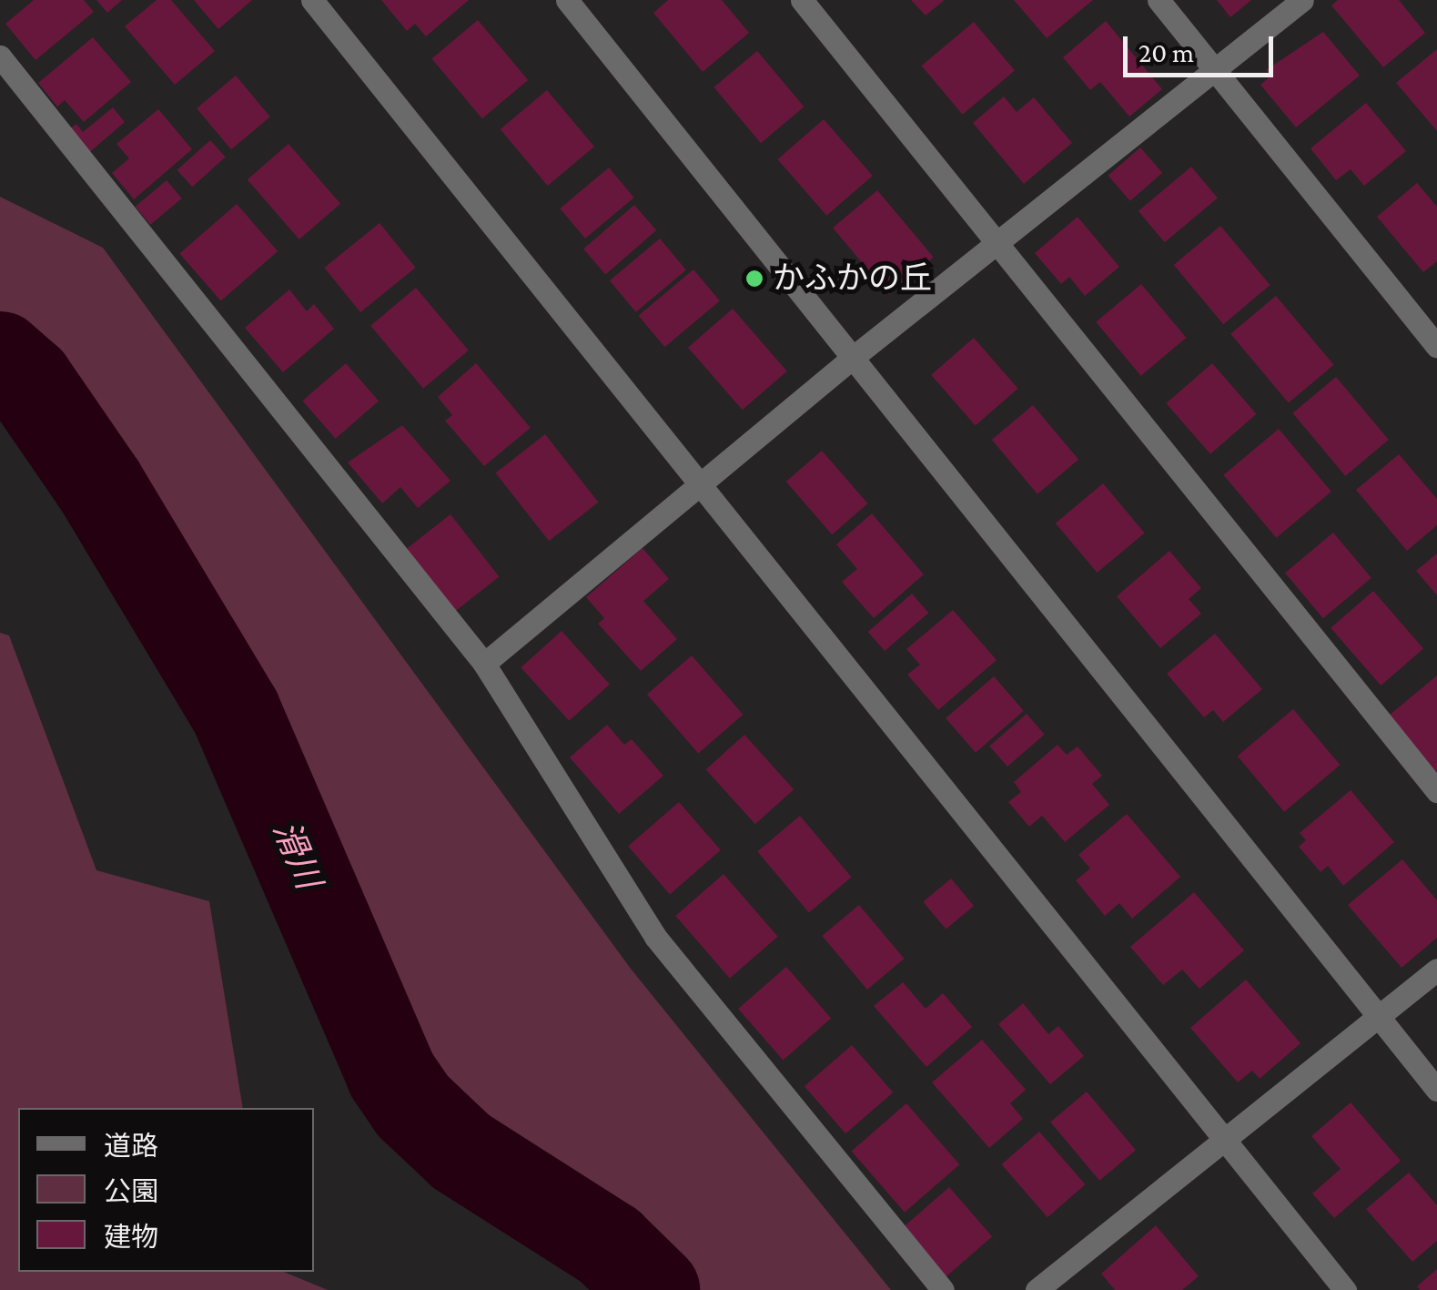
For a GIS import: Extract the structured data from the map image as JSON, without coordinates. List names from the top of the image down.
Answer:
{
  "water": ["滑川"],
  "places": ["かふかの丘"],
  "legend": ["道路", "公園", "建物"],
  "scale_bar": "20 m"
}
